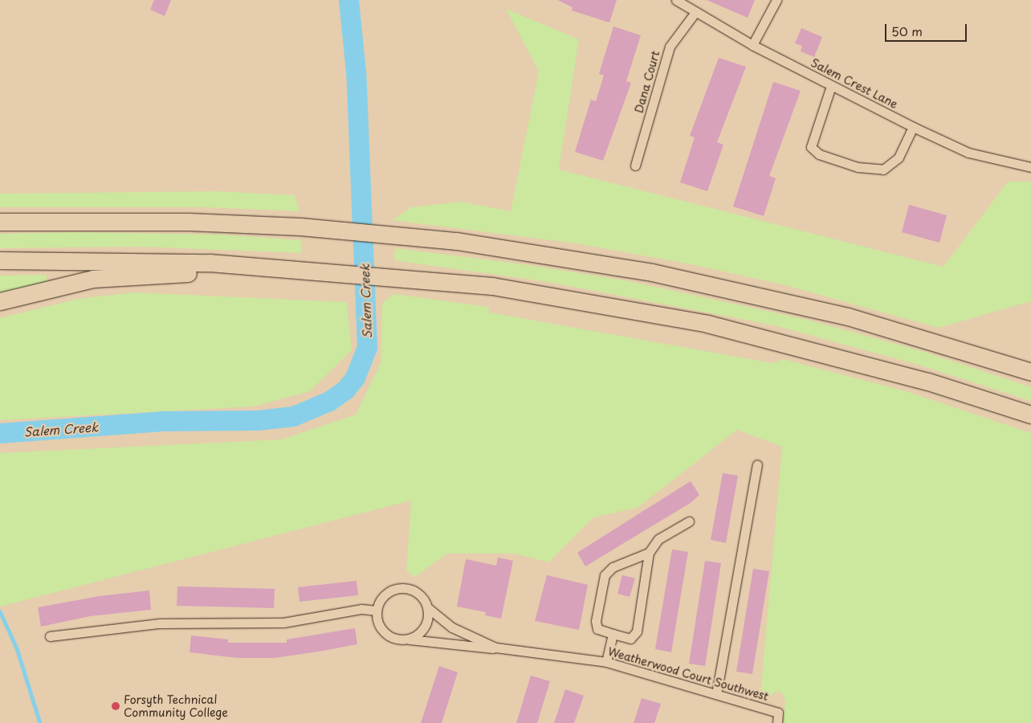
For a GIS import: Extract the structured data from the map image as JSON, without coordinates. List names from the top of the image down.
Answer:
{
  "streets": {
    "street": ["Dana Court", "Salem Crest Lane", "Weatherwood Court Southwest"]
  },
  "crossings": [
    ["Dana Court", "Salem Crest Lane"]
  ],
  "water": ["Salem Creek"],
  "places": ["Forsyth Technical Community College"],
  "scale_bar": "50 m"
}
